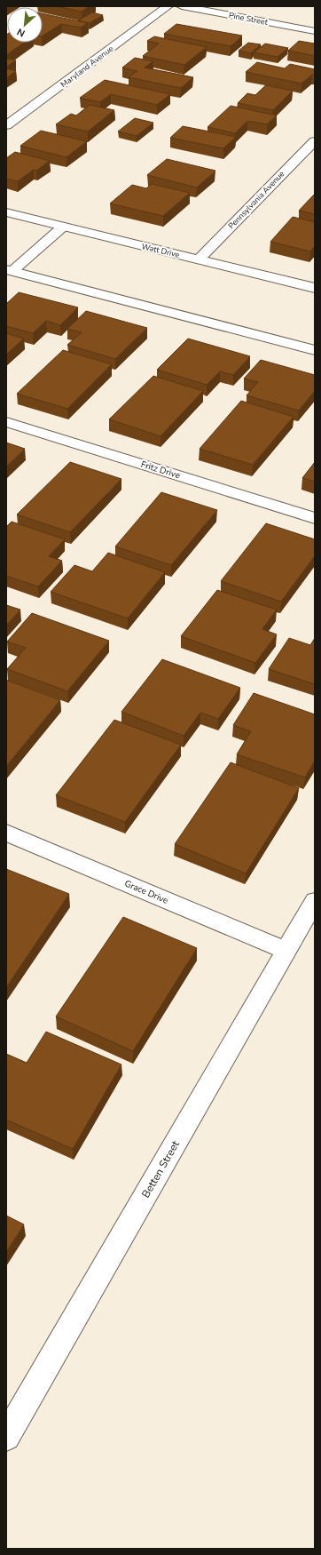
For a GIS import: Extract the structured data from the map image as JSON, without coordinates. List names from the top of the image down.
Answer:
{
  "streets": {
    "street": [
      "Pine Street",
      "Maryland Avenue",
      "Pennsylvania Avenue",
      "Watt Drive",
      "Fritz Drive",
      "Grace Drive",
      "Betten Street"
    ]
  },
  "crossings": [
    ["Pennsylvania Avenue", "Watt Drive"],
    ["Grace Drive", "Betten Street"]
  ],
  "north": "bottom left"
}
